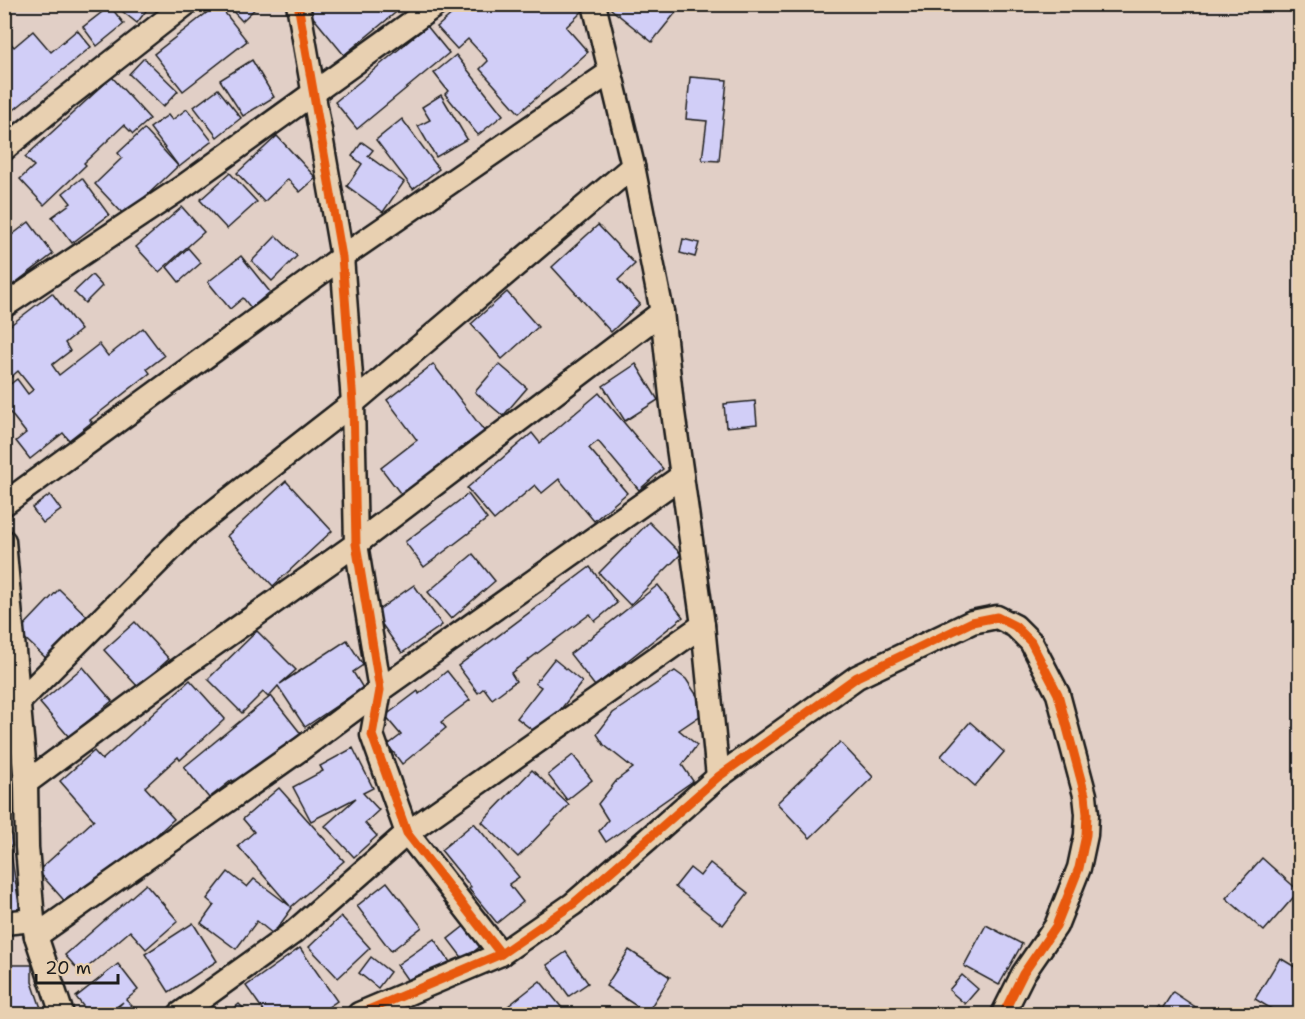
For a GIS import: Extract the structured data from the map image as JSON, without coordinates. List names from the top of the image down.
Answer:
{
  "scale_bar": "20 m"
}
